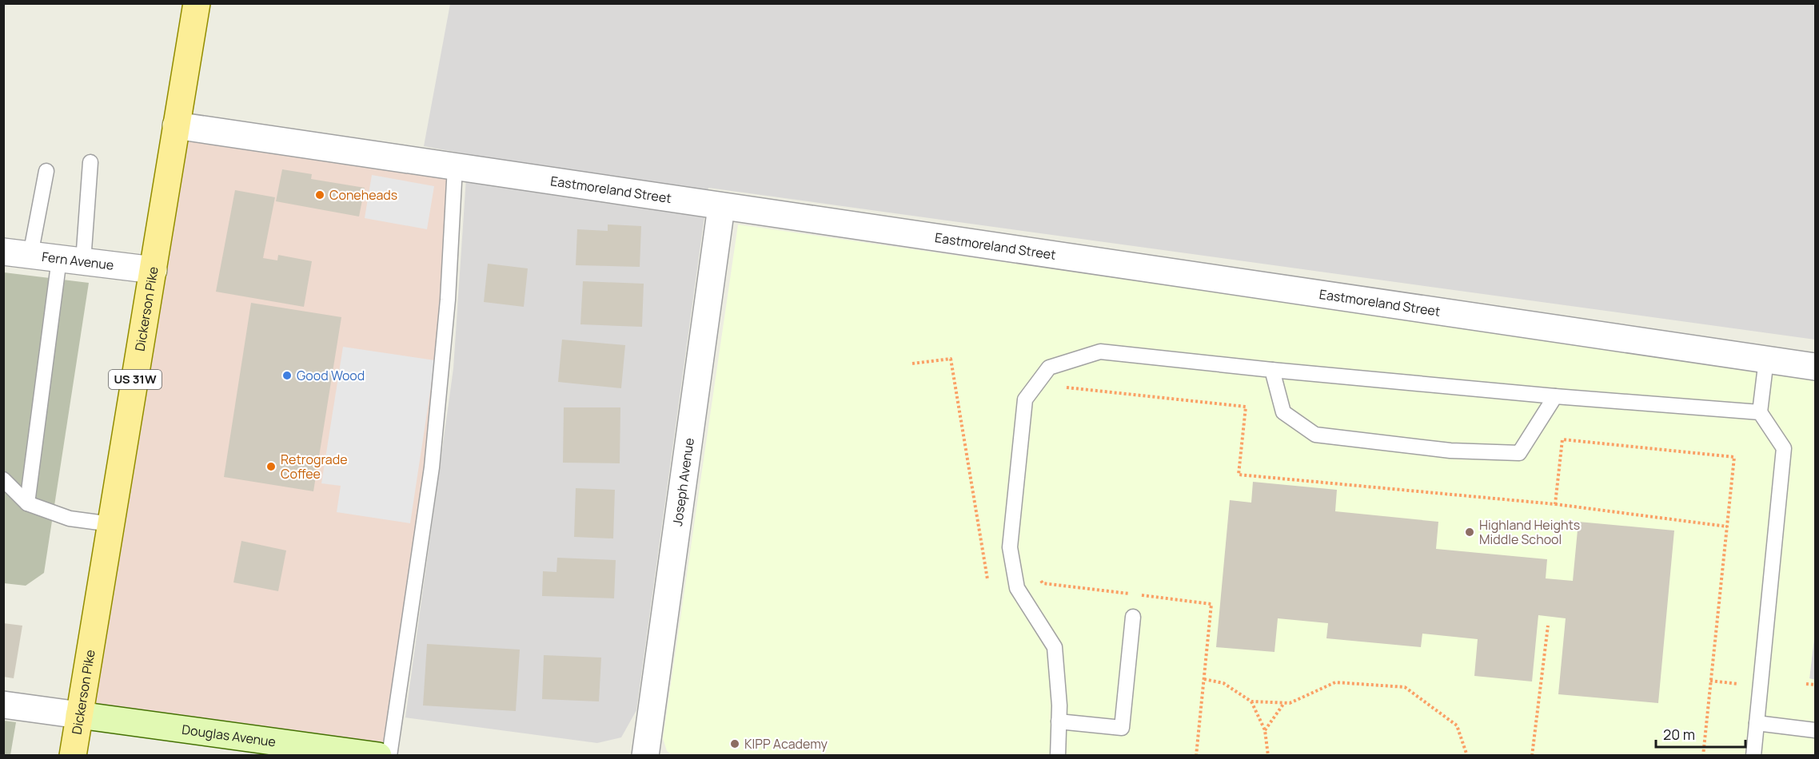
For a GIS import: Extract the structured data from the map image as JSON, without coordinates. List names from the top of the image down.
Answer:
{
  "streets": {
    "main road": ["Dickerson Pike", "US 31W", "Douglas Avenue"],
    "street": ["Eastmoreland Street", "Fern Avenue", "Joseph Avenue"]
  },
  "crossings": [
    ["Eastmoreland Street", "Dickerson Pike"],
    ["Eastmoreland Street", "Joseph Avenue"],
    ["Fern Avenue", "Dickerson Pike"],
    ["Dickerson Pike", "Douglas Avenue"]
  ],
  "places": [
    "Coneheads",
    "Good Wood",
    "Retrograde Coffee",
    "Highland Heights Middle School",
    "KIPP Academy"
  ],
  "scale_bar": "20 m"
}
